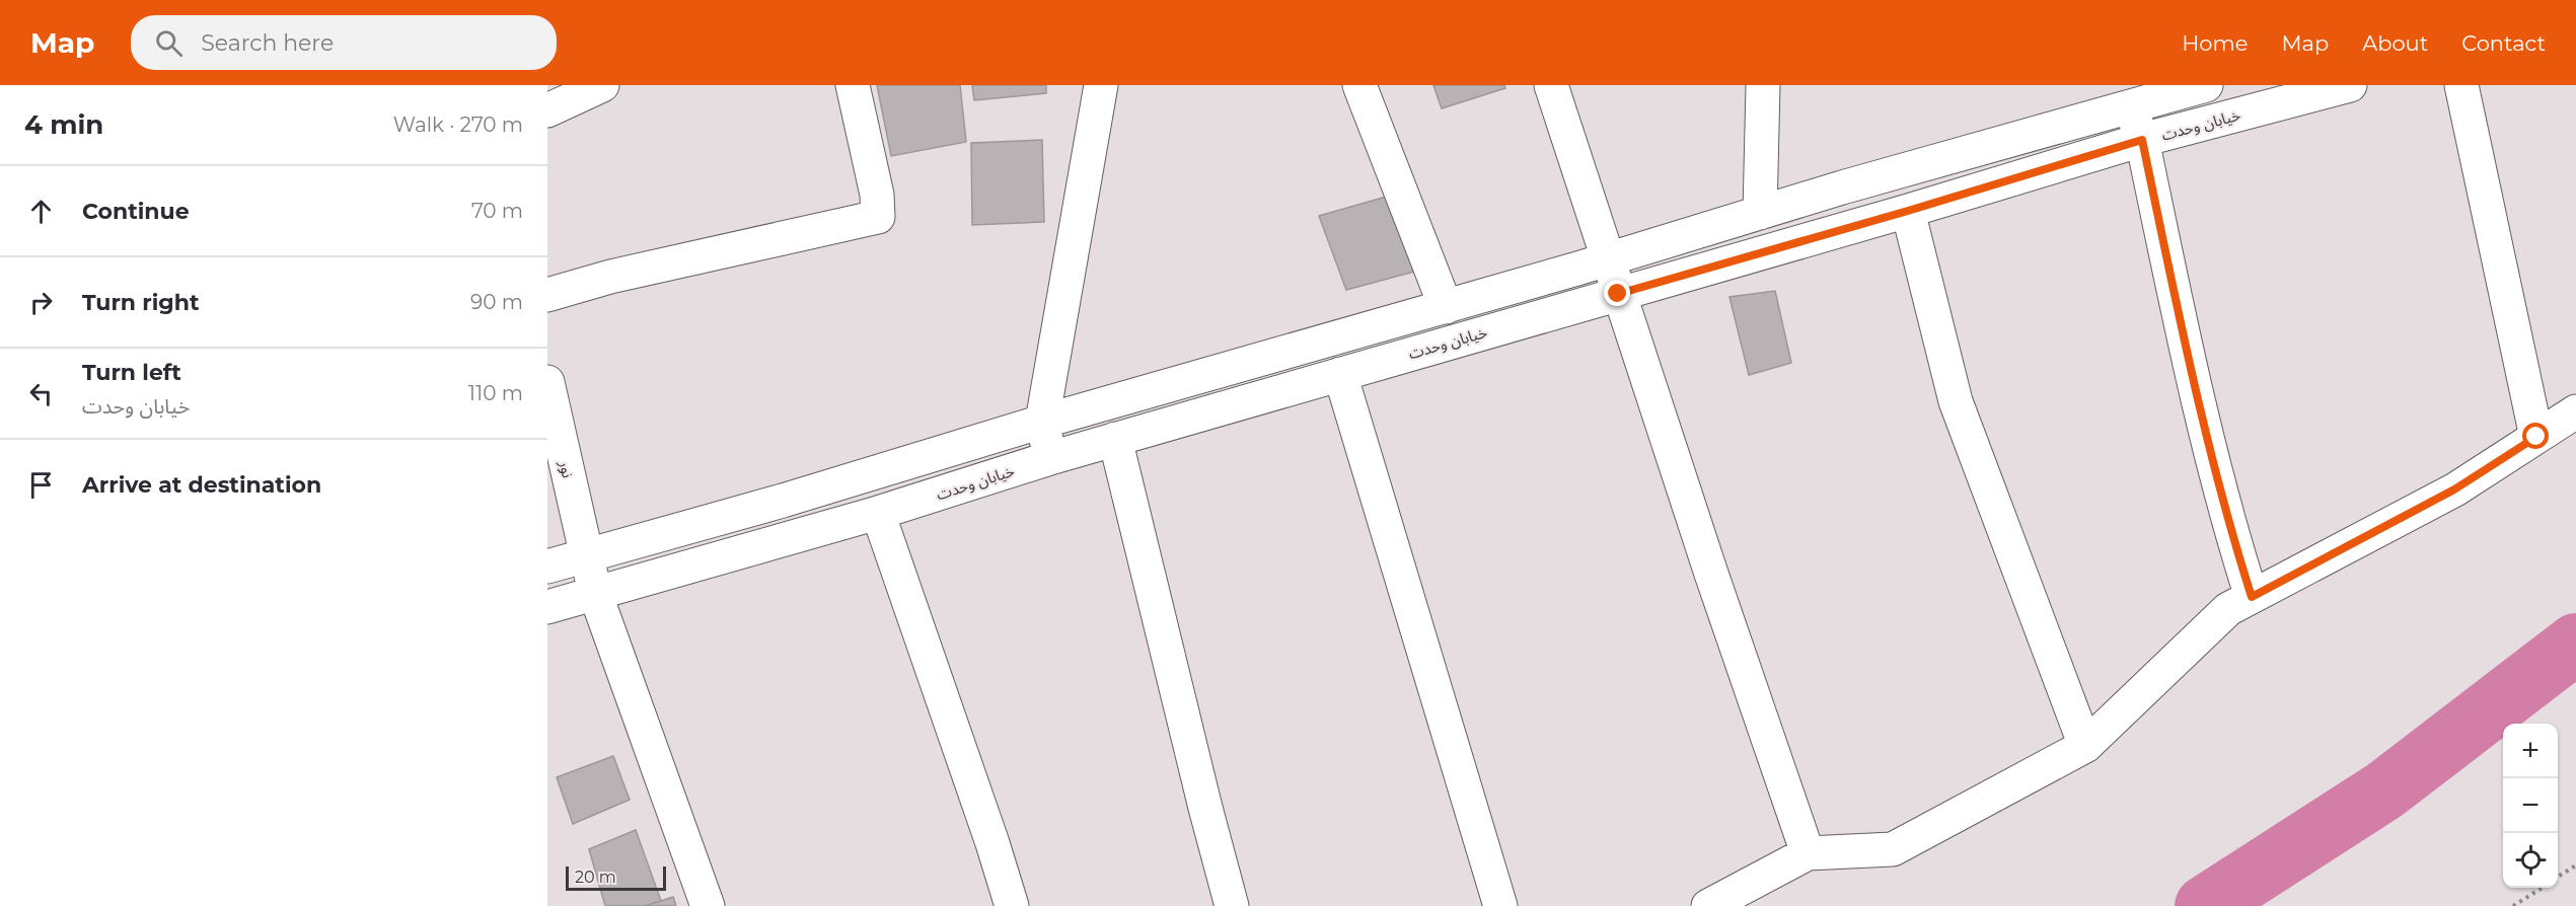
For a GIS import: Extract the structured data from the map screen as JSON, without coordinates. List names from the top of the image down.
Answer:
{
  "streets": {
    "street": ["خیابان وحدت", "نور"]
  },
  "crossings": [
    ["خیابان وحدت", "نور"]
  ],
  "scale_bar": "20 m",
  "page": {
    "header": "Map",
    "search": "Search here",
    "nav": [
      "Home",
      "Map",
      "About",
      "Contact"
    ],
    "heading": ["4 min", "Walk · 270 m"],
    "list": [
      ["Continue", "70 m"],
      ["Turn right", "90 m"],
      ["Turn left", "خیابان وحدت", "110 m"],
      "Arrive at destination"
    ],
    "map_buttons": ["+", "−"],
    "scale": "20 m"
  }
}
